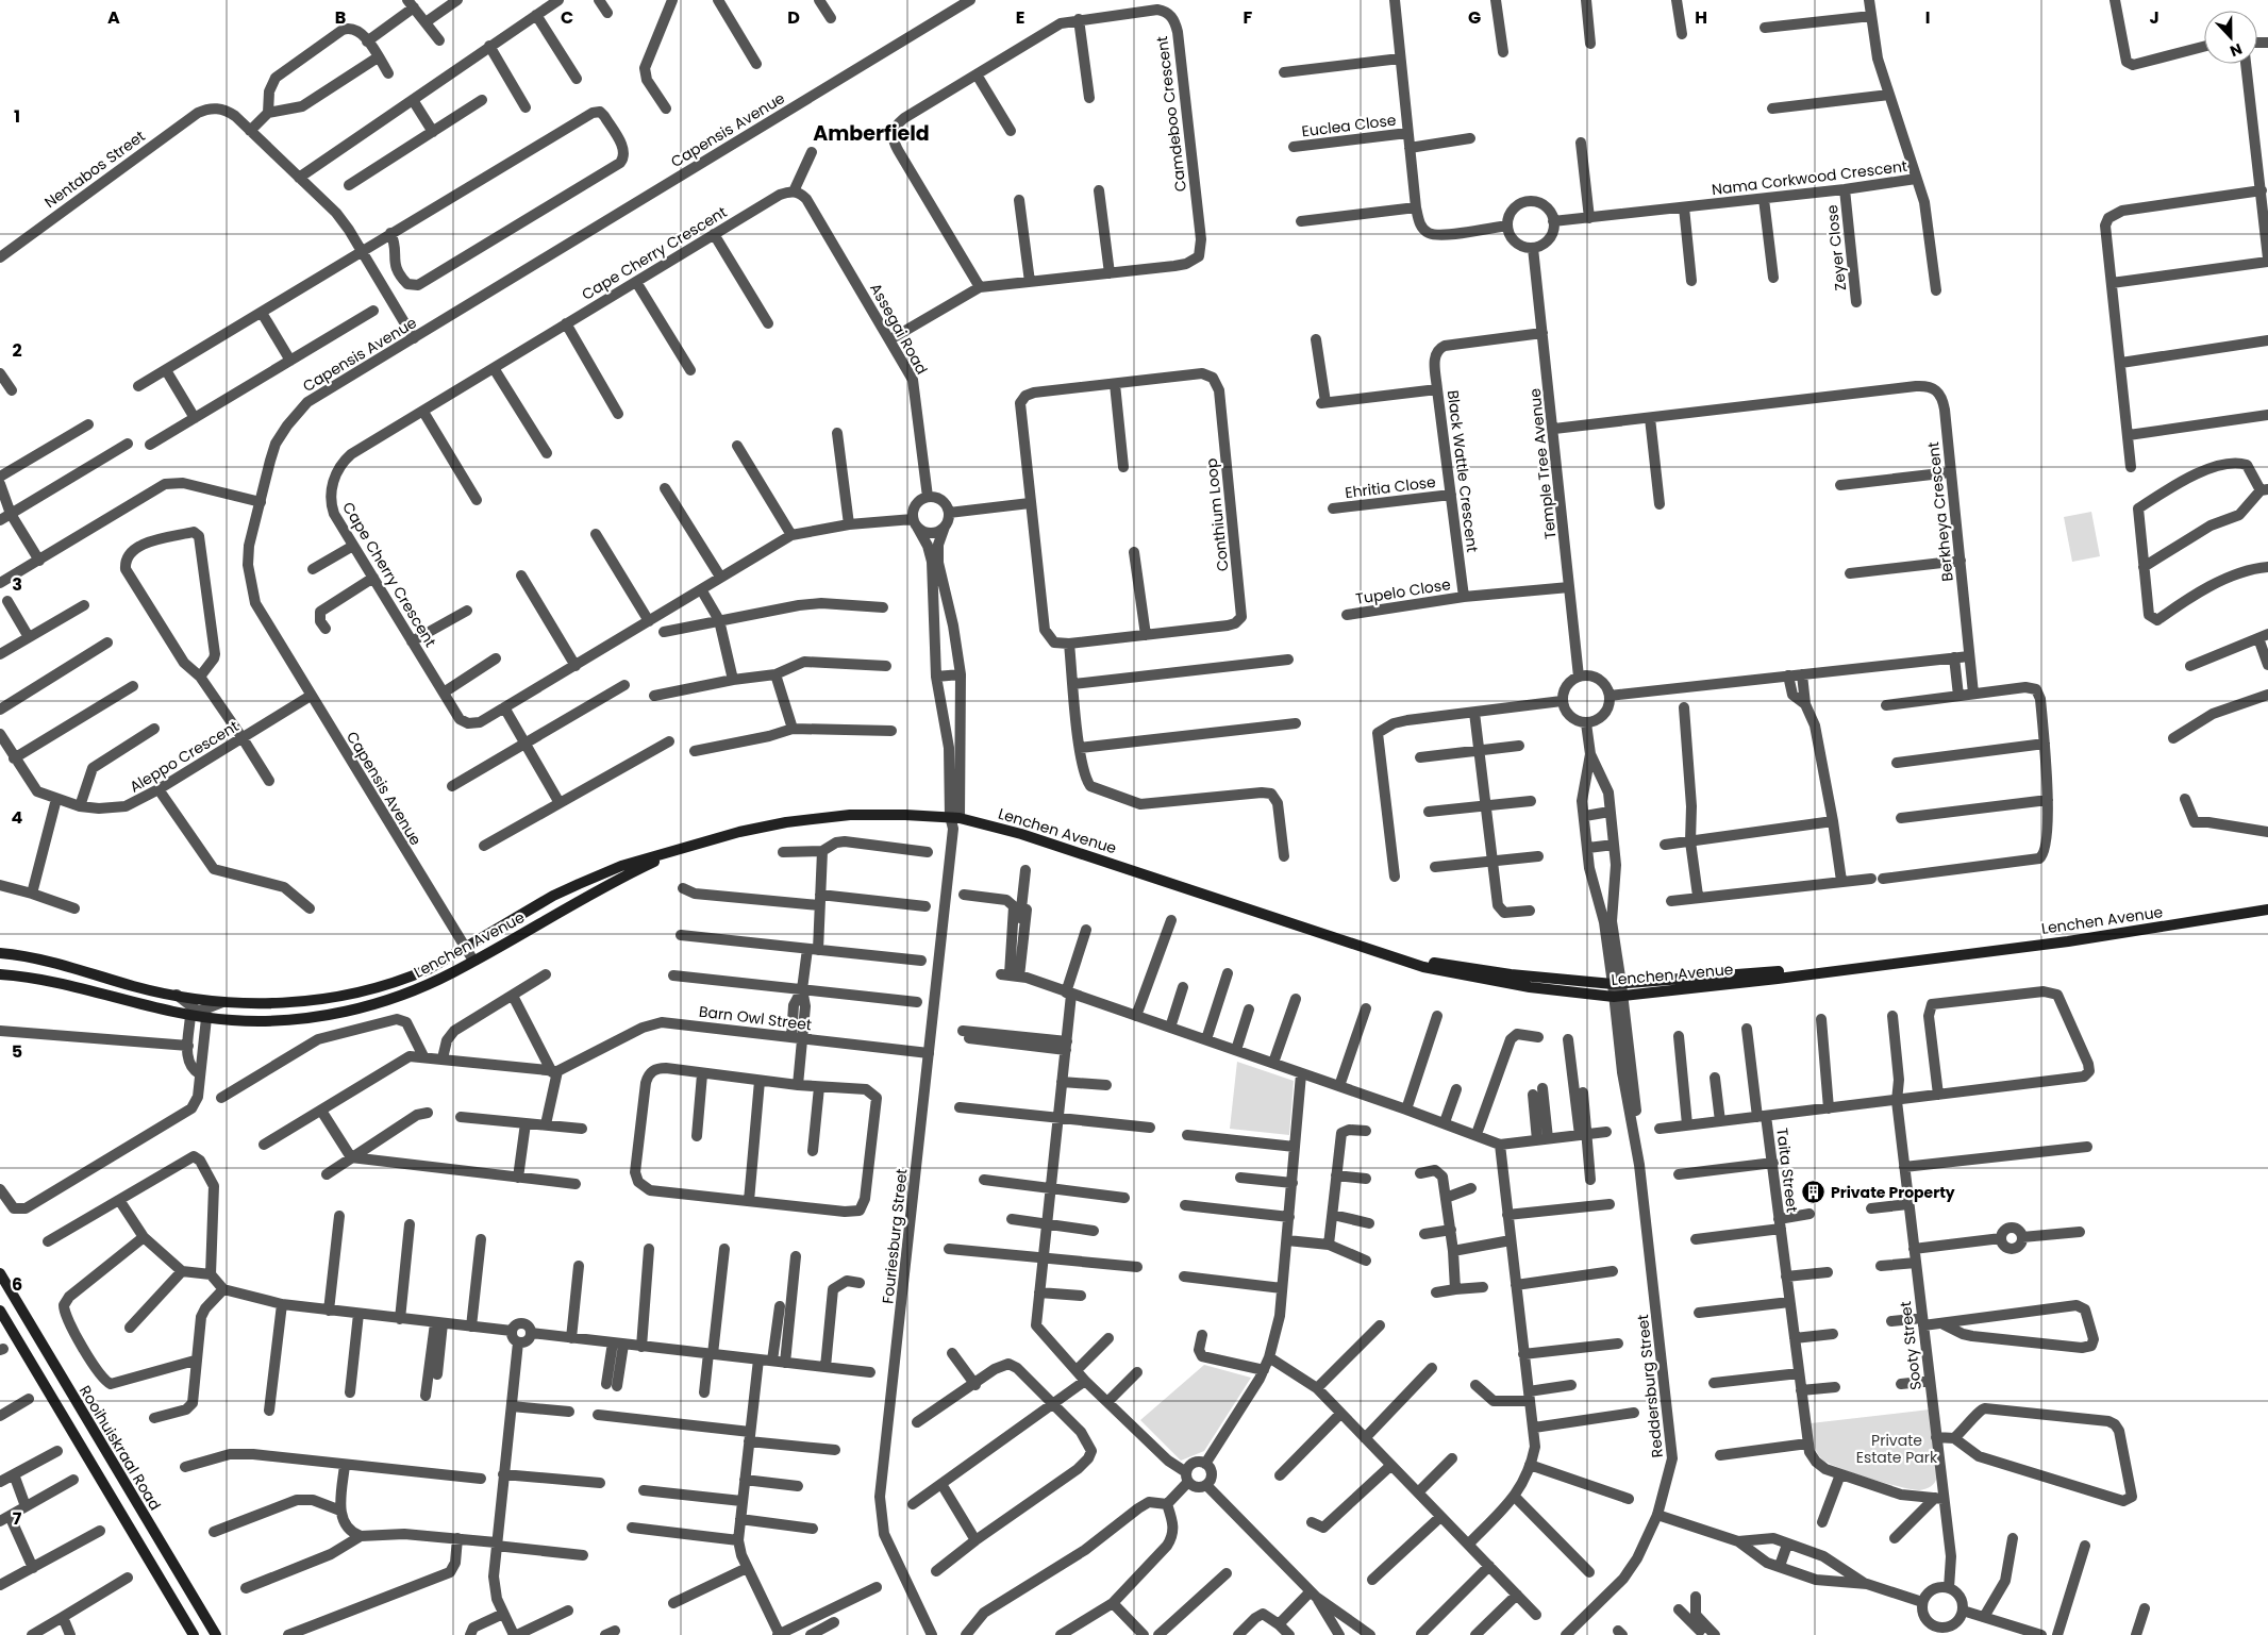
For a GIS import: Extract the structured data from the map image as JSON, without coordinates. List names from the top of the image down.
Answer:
{
  "streets": {
    "main road": ["Lenchen Avenue", "Rooihuiskraal Road"],
    "street": [
      "Camdeboo Crescent",
      "Euclea Close",
      "Capensis Avenue",
      "Nentabos Street",
      "Nama Corkwood Crescent",
      "Zeyer Close",
      "Cape Cherry Crescent",
      "Assegai Road",
      "Temple Tree Avenue",
      "Black Wattle Crescent",
      "Ehritia Close",
      "Berkheya Crescent",
      "Conthium Loop",
      "Tupelo Close",
      "Aleppo Crescent",
      "Barn Owl Street",
      "Taita Street",
      "Fouriesburg Street",
      "Sooty Street",
      "Reddersburg Street"
    ]
  },
  "crossings": [
    ["Camdeboo Crescent", "Assegai Road"],
    ["Capensis Avenue", "Aleppo Crescent"],
    ["Capensis Avenue", "Lenchen Avenue"],
    ["Nama Corkwood Crescent", "Zeyer Close"],
    ["Nama Corkwood Crescent", "Temple Tree Avenue"],
    ["Cape Cherry Crescent", "Assegai Road"],
    ["Temple Tree Avenue", "Black Wattle Crescent"],
    ["Temple Tree Avenue", "Berkheya Crescent"],
    ["Black Wattle Crescent", "Ehritia Close"],
    ["Black Wattle Crescent", "Tupelo Close"],
    ["Lenchen Avenue", "Fouriesburg Street"],
    ["Lenchen Avenue", "Reddersburg Street"],
    ["Barn Owl Street", "Fouriesburg Street"],
    ["Taita Street", "Sooty Street"]
  ],
  "districts": ["Amberfield"],
  "parks": ["Private Estate Park"],
  "places": {
    "building": ["Private Property"]
  },
  "north": "bottom",
  "grid": {
    "columns": [
      "A",
      "B",
      "C",
      "D",
      "E",
      "F",
      "G",
      "H",
      "I",
      "J"
    ],
    "rows": [
      "1",
      "2",
      "3",
      "4",
      "5",
      "6",
      "7"
    ]
  }
}
